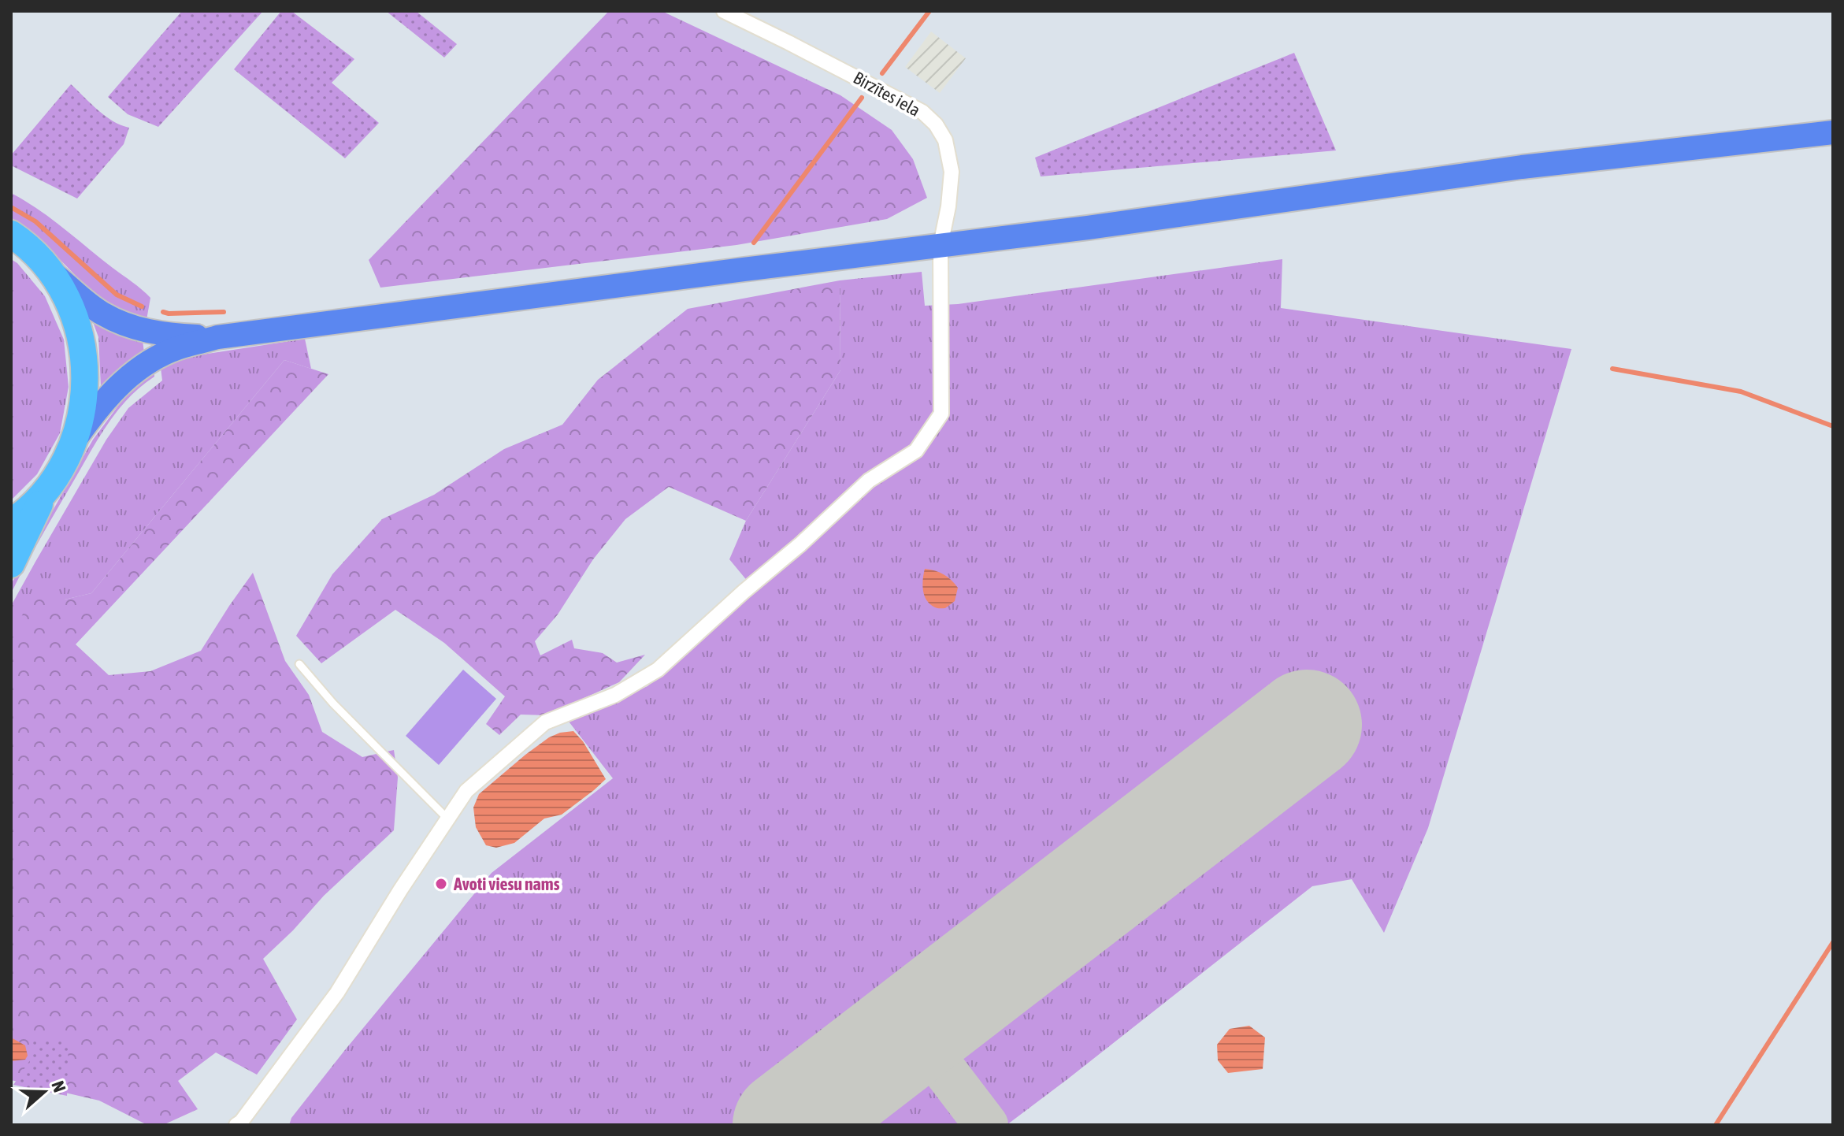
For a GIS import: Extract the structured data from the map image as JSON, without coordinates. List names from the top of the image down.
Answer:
{
  "streets": {
    "street": ["Birzītes iela"]
  },
  "places": ["Avoti viesu nams"],
  "north": "right"
}
